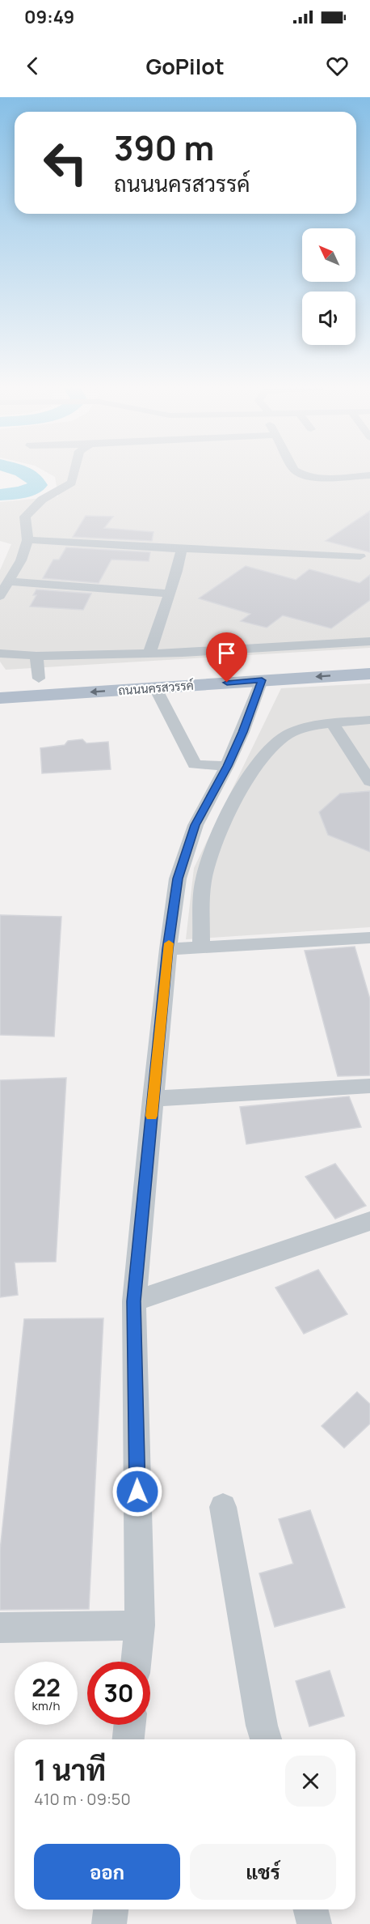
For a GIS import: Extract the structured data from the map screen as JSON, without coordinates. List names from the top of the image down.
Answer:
{
  "streets": {
    "main road": ["ถนนนครสวรรค์"]
  },
  "north": "top left",
  "page": {
    "status": "09:49",
    "header": "GoPilot",
    "turn": ["390 m", "ถนนนครสวรรค์"],
    "speed": "22 km/h",
    "limit": "30",
    "heading": ["1 นาที", "410 m · 09:50"],
    "buttons": ["ออก", "แชร์"]
  }
}
